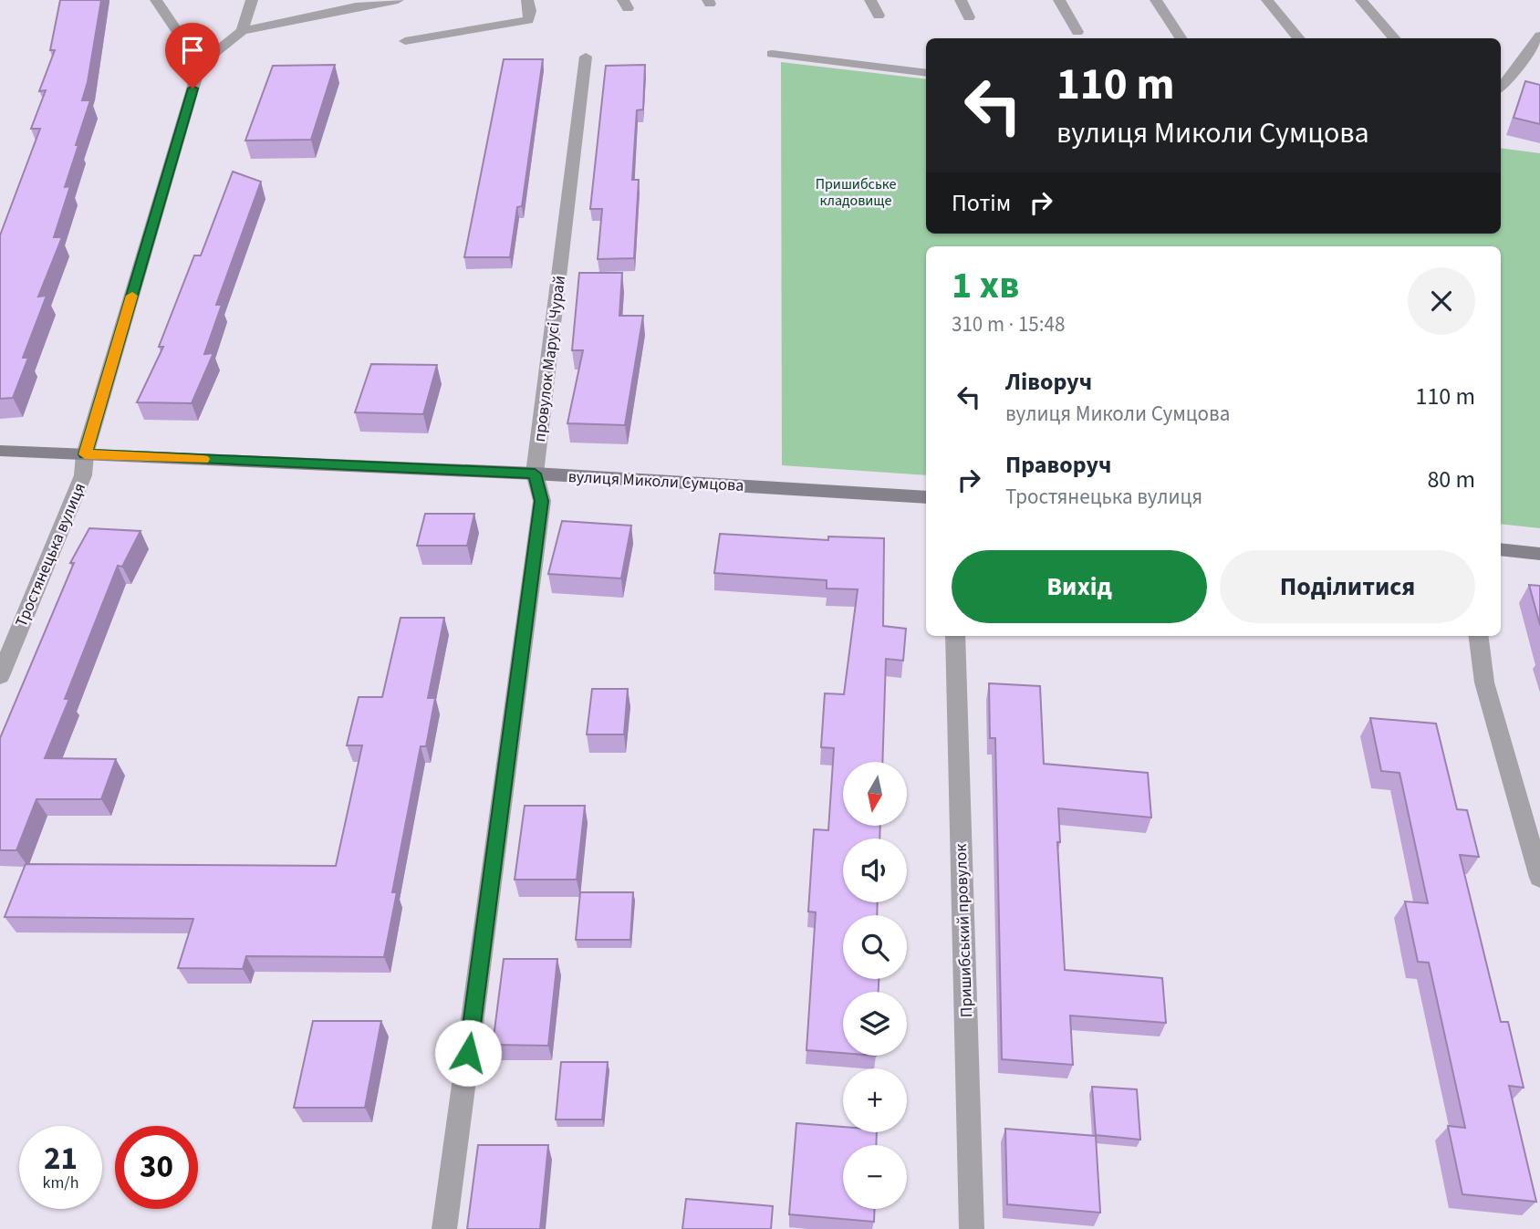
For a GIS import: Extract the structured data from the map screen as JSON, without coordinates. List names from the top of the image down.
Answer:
{
  "streets": {
    "street": [
      "провулок Марусі Чурай",
      "вулиця Миколи Сумцова",
      "Тростянецька вулиця",
      "Пришибський провулок"
    ]
  },
  "crossings": [
    ["провулок Марусі Чурай", "вулиця Миколи Сумцова"],
    ["вулиця Миколи Сумцова", "Тростянецька вулиця"]
  ],
  "parks": ["Пришибське кладовище"],
  "north": "bottom",
  "page": {
    "turn": ["110 m", "вулиця Миколи Сумцова"],
    "then": "Потім",
    "heading": ["1 хв", "310 m · 15:48"],
    "list": [
      {
        "name": "Ліворуч",
        "note": "вулиця Миколи Сумцова",
        "value": "110 m"
      },
      {
        "name": "Праворуч",
        "note": "Тростянецька вулиця",
        "value": "80 m"
      }
    ],
    "buttons": ["Вихід", "Поділитися"],
    "map_buttons": ["+", "−"],
    "speed": "21 km/h",
    "limit": "30"
  }
}
